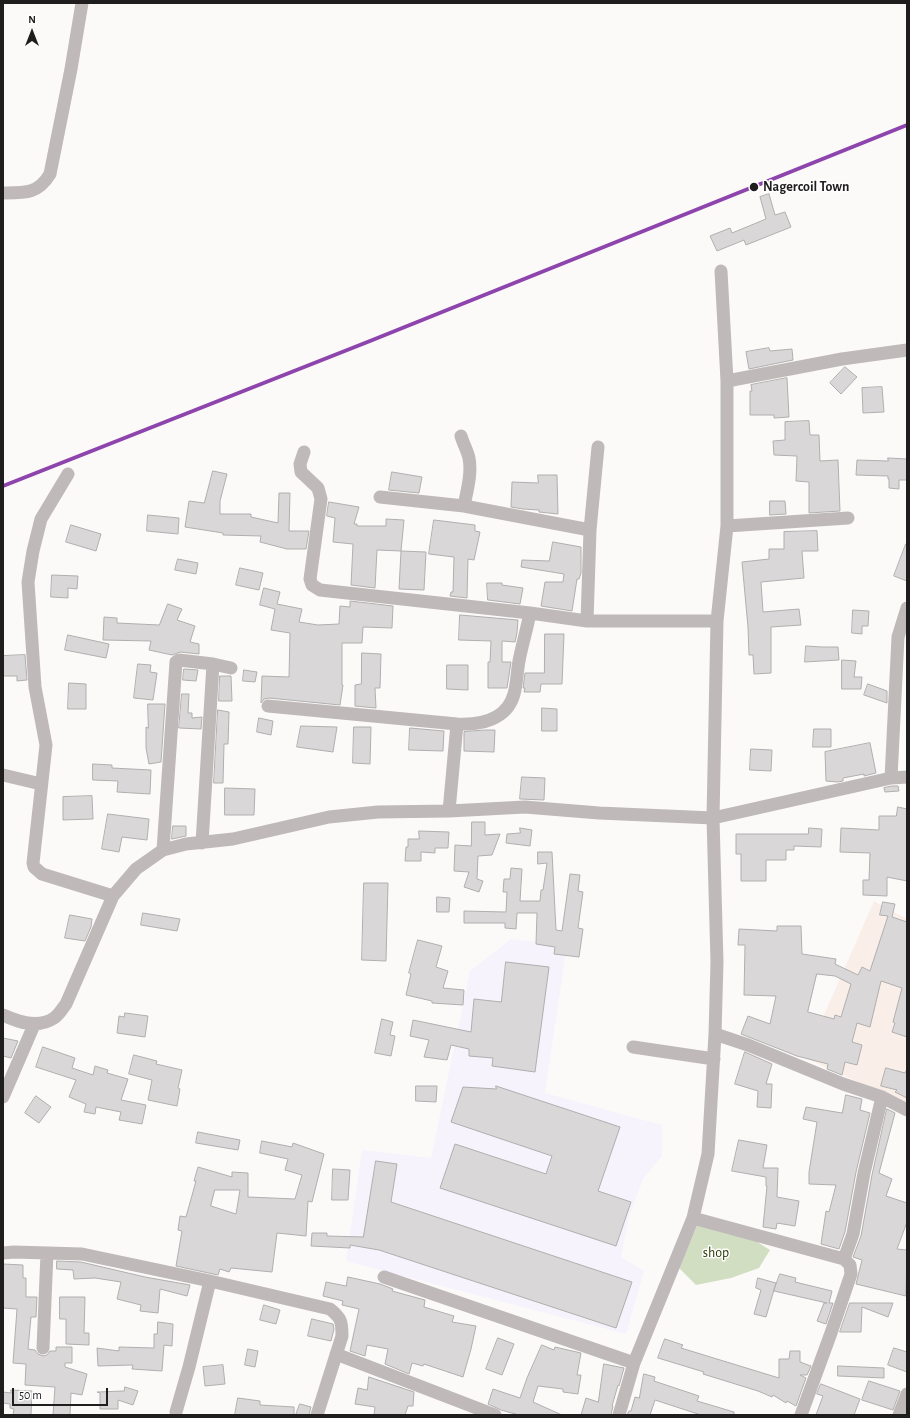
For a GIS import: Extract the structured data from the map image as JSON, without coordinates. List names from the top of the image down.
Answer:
{
  "parks": ["shop"],
  "places": ["Nagercoil Town"],
  "scale_bar": "50 m",
  "north": "top"
}
